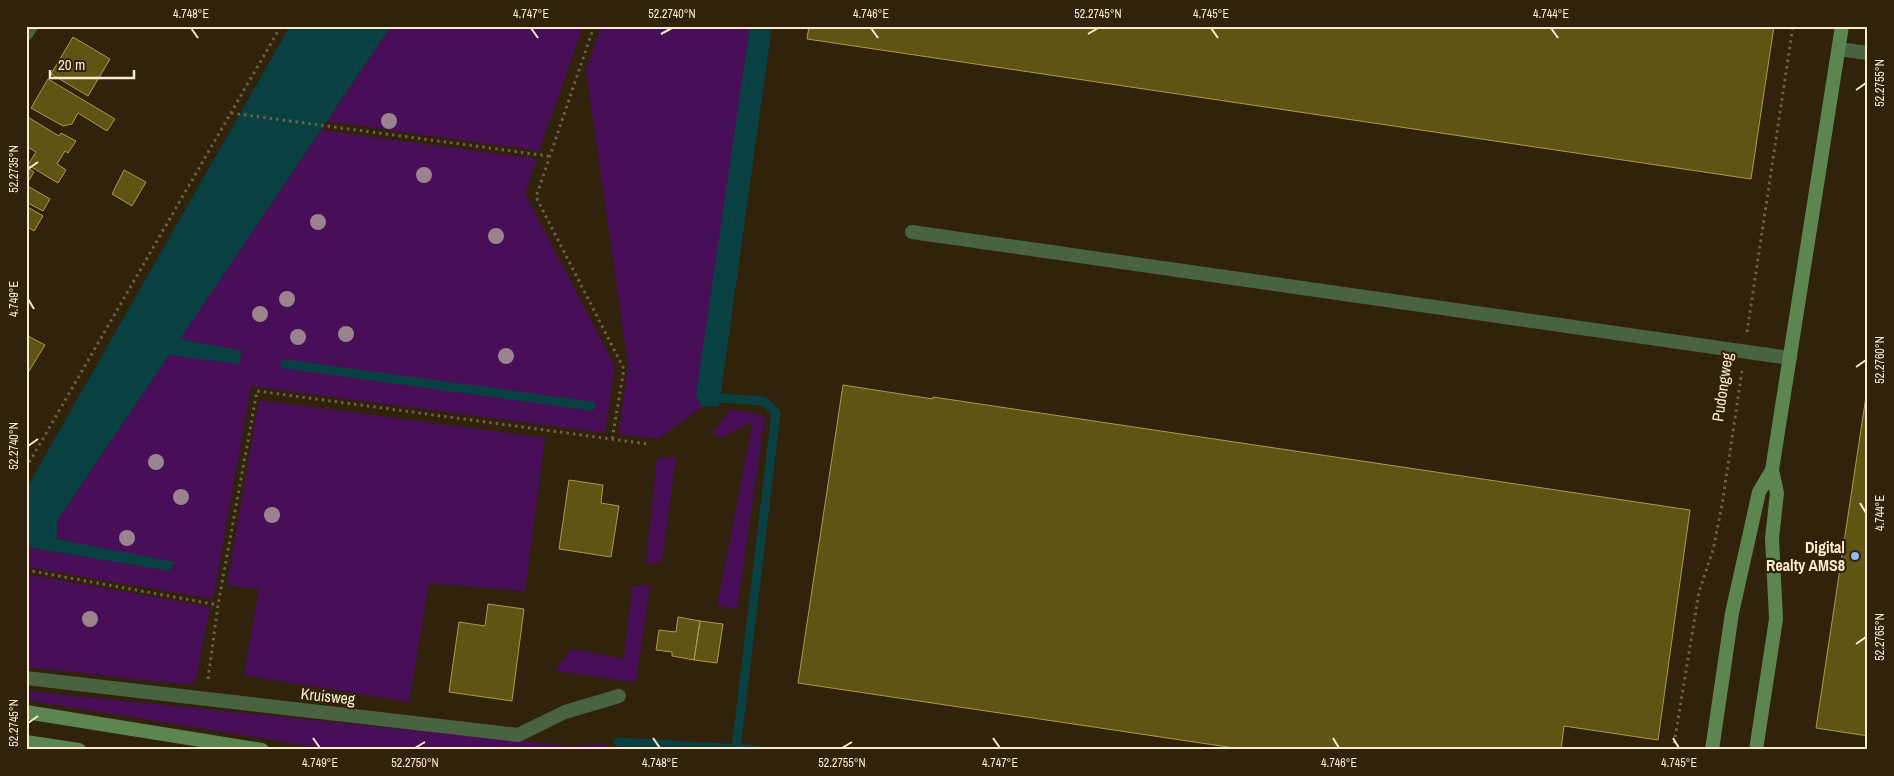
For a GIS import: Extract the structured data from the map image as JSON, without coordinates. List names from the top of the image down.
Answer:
{
  "streets": {
    "street": ["Kruisweg"],
    "path": ["Pudongweg"]
  },
  "places": ["Digital Realty AMS8"],
  "scale_bar": "20 m",
  "coordinates": [
    "4.748°E",
    "4.747°E",
    "52.2740°N",
    "4.746°E",
    "52.2745°N",
    "4.745°E",
    "4.744°E",
    "52.2755°N",
    "52.2735°N",
    "4.749°E",
    "52.2760°N",
    "52.2765°N",
    "52.2750°N"
  ]
}
